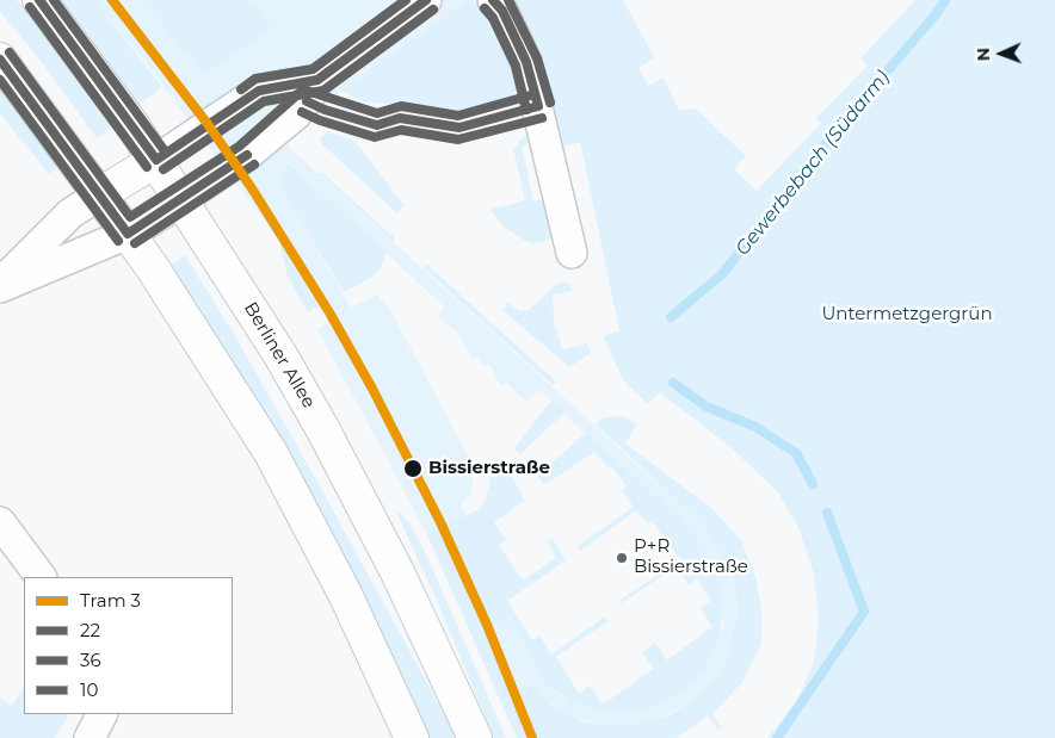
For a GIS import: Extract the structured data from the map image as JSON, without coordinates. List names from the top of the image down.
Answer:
{
  "streets": {
    "main road": ["Berliner Allee"]
  },
  "water": ["Gewerbebach (Südarm)"],
  "parks": ["Untermetzgergrün"],
  "places": ["Bissierstraße", "P+R Bissierstraße"],
  "lines": [
    "tram line 3",
    "transit line 22",
    "transit line 10",
    "transit line 36"
  ],
  "legend": [
    "Tram 3",
    "22",
    "36",
    "10"
  ],
  "north": "left"
}
